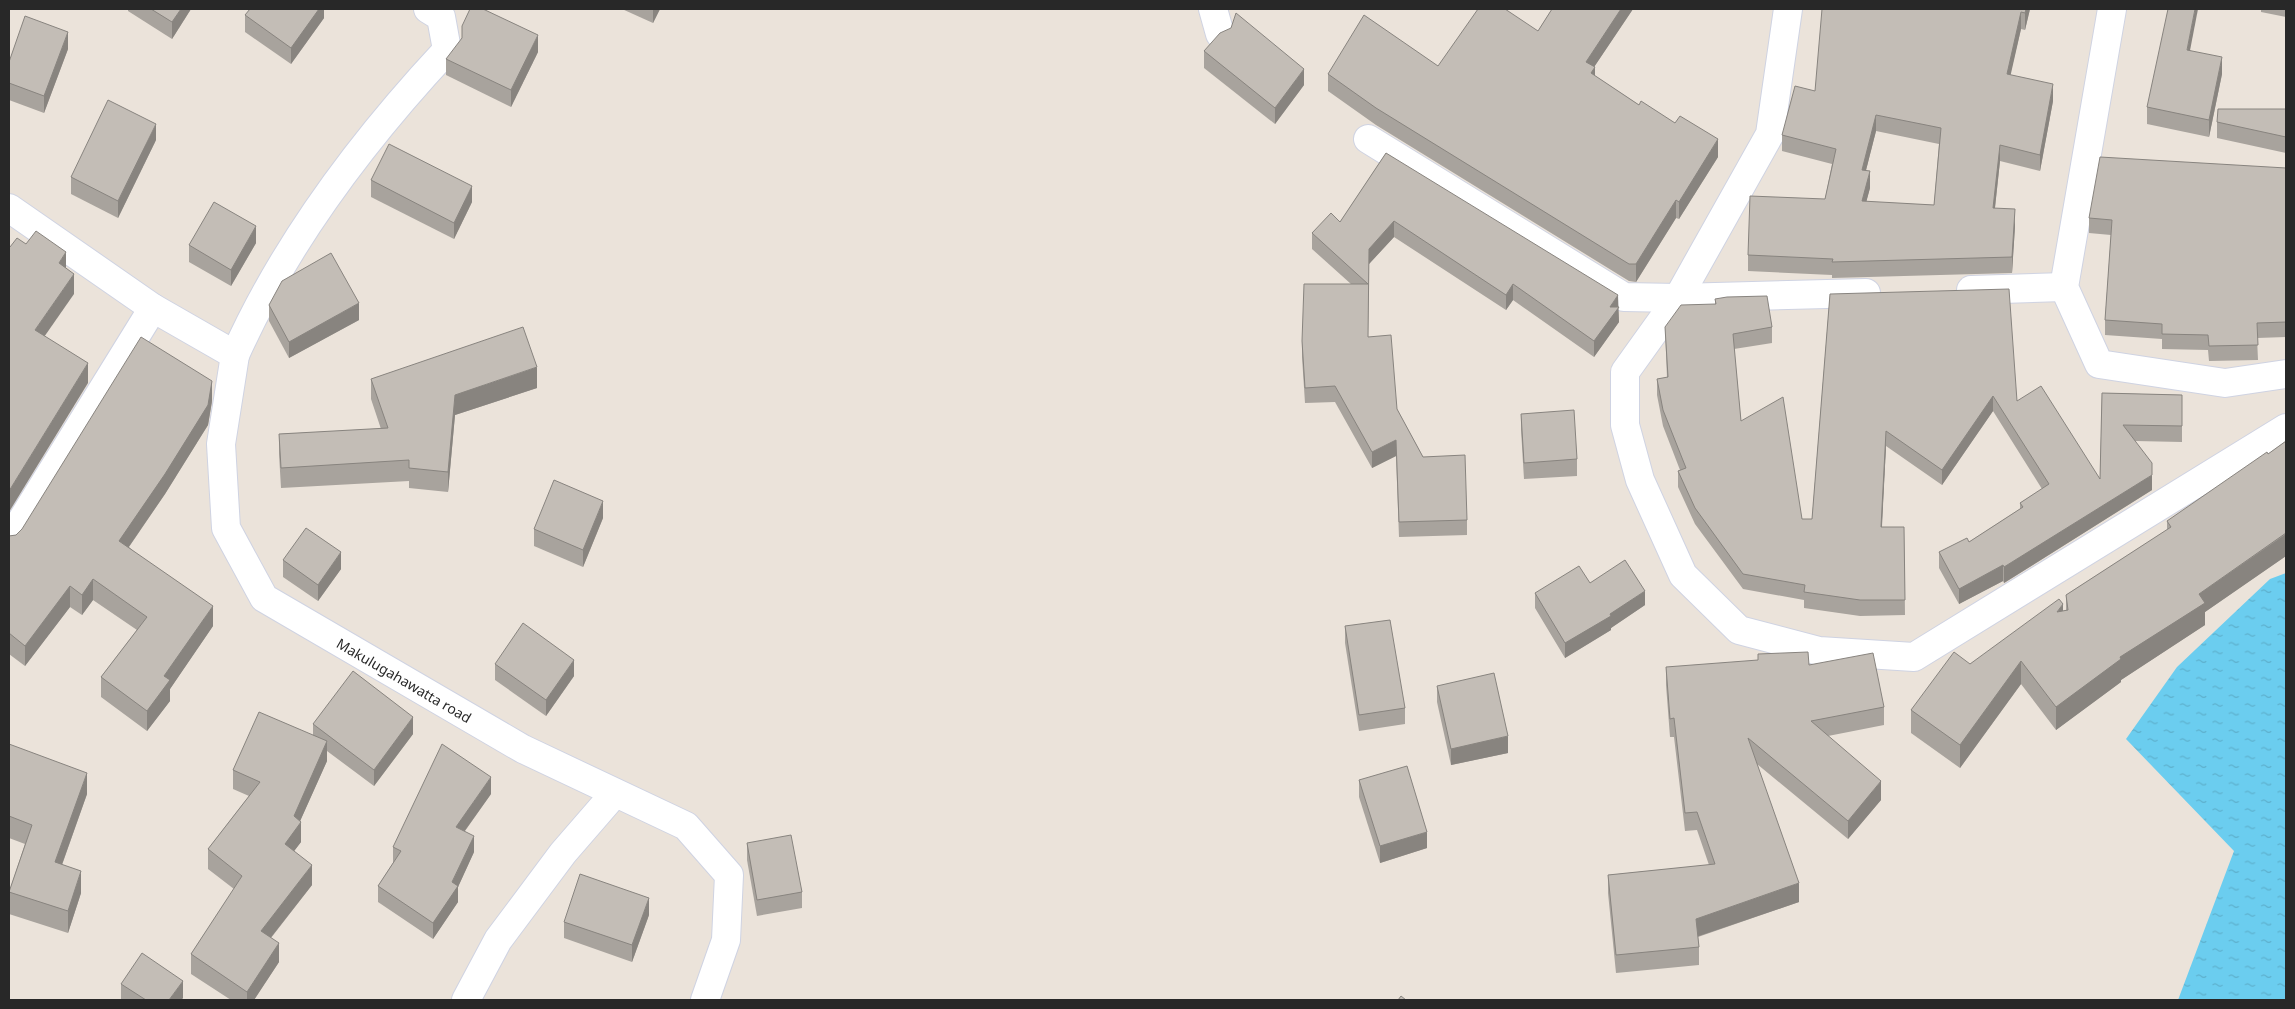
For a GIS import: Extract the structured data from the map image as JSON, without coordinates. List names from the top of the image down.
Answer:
{
  "streets": {
    "street": ["Makulugahawatta road"]
  }
}
